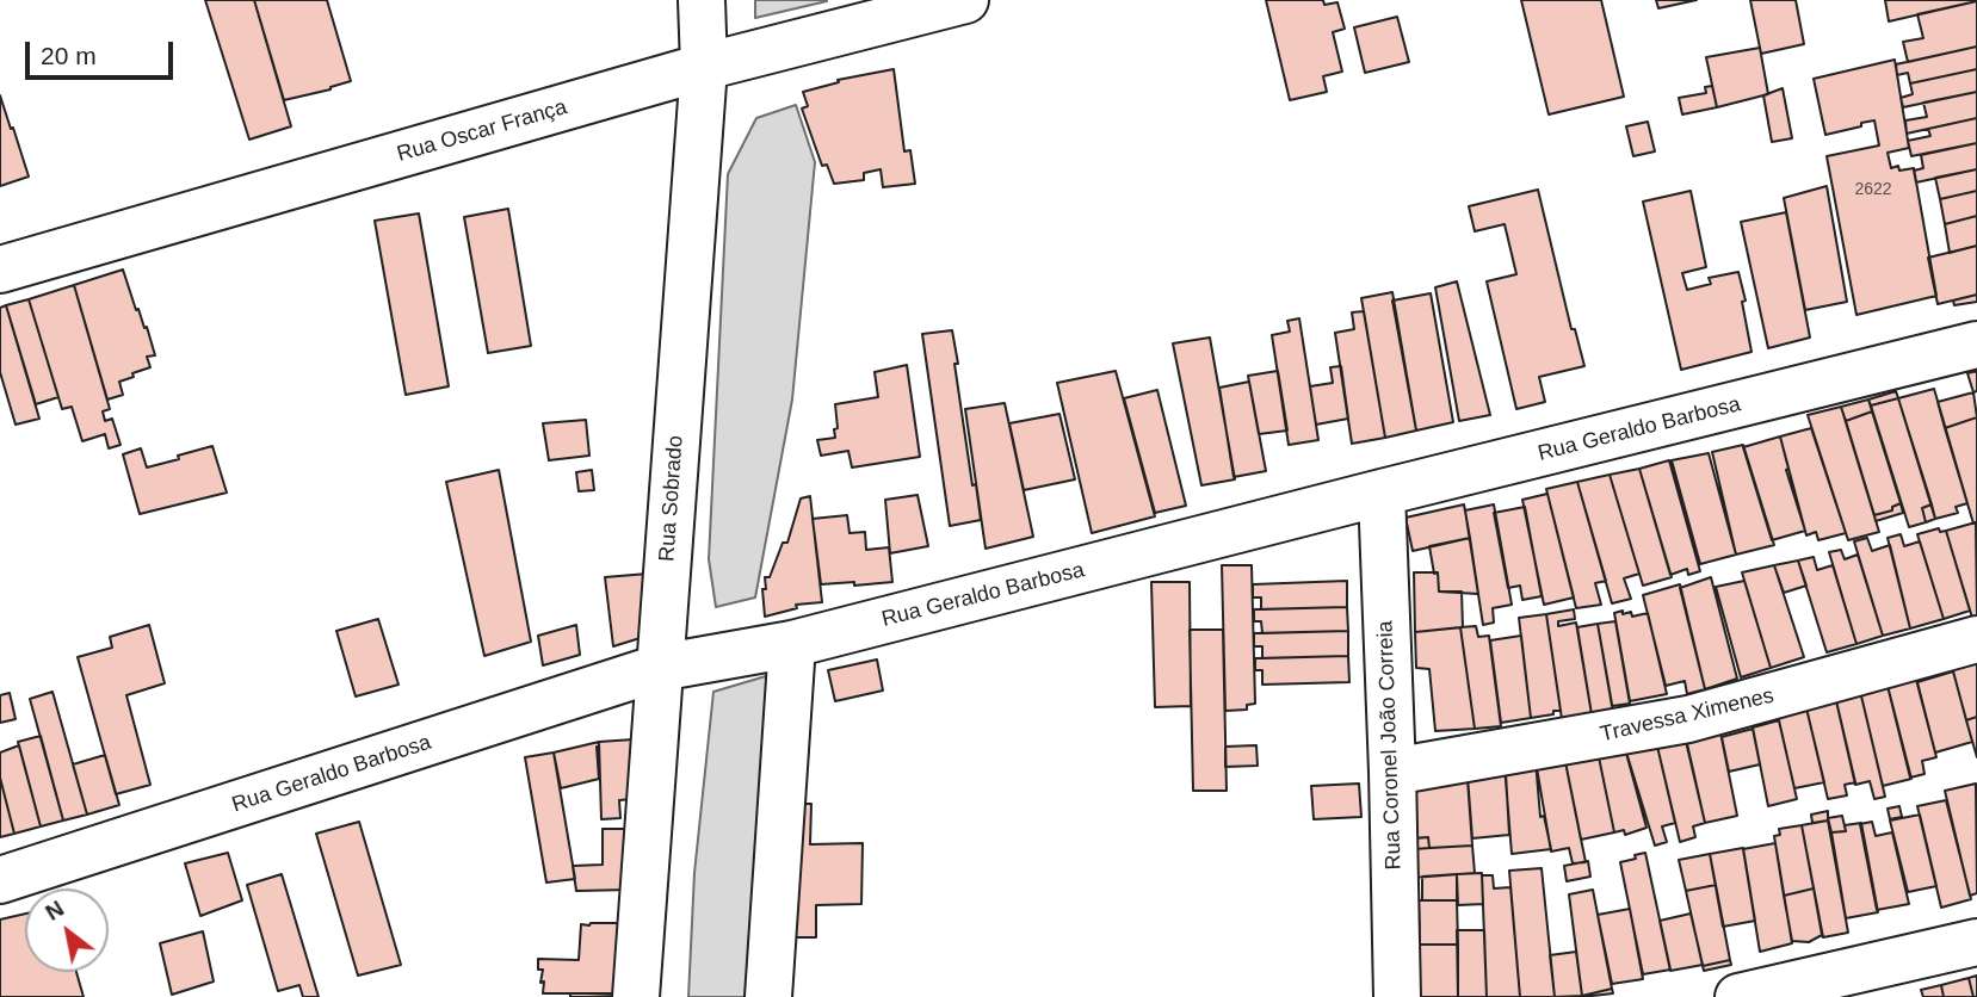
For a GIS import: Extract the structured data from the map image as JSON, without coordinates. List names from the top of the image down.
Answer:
{
  "streets": {
    "street": [
      "Rua Oscar França",
      "Rua Geraldo Barbosa",
      "Rua Sobrado",
      "Travessa Ximenes",
      "Rua Coronel João Correia"
    ]
  },
  "crossings": [
    ["Rua Oscar França", "Rua Sobrado"],
    ["Rua Geraldo Barbosa", "Rua Sobrado"],
    ["Rua Geraldo Barbosa", "Rua Coronel João Correia"],
    ["Travessa Ximenes", "Rua Coronel João Correia"]
  ],
  "house_numbers": ["2622"],
  "scale_bar": "20 m",
  "north": "top left"
}
